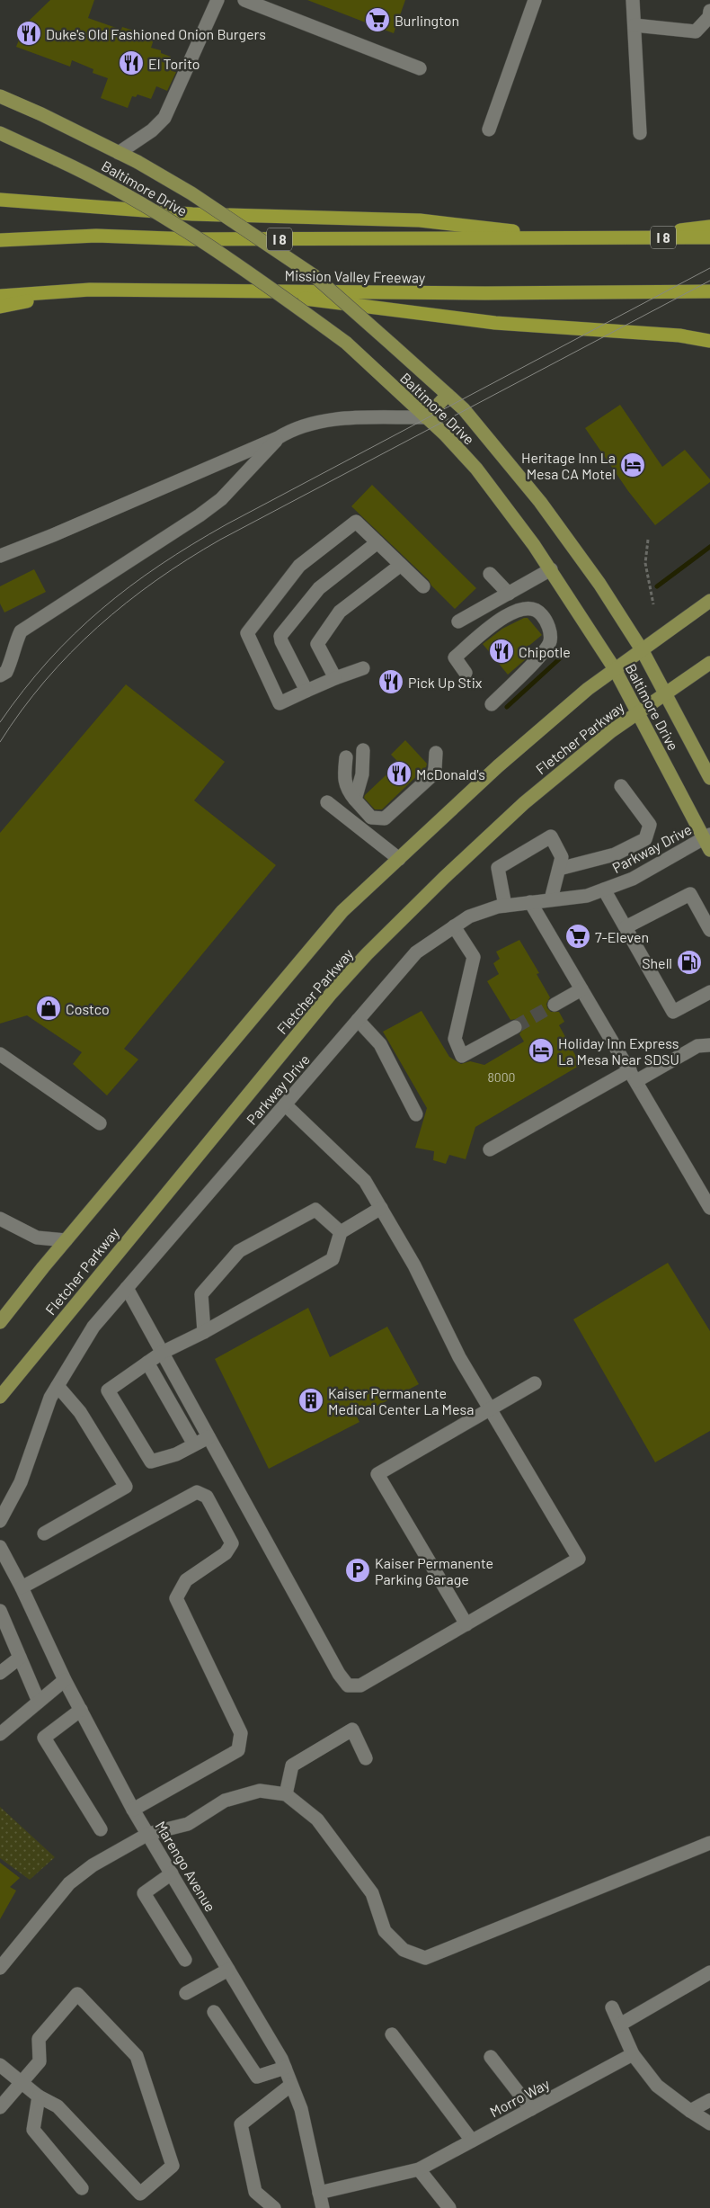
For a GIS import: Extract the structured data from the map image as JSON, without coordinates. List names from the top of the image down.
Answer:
{
  "streets": {
    "highway": ["I 8", "Mission Valley Freeway"],
    "main road": ["Baltimore Drive", "Fletcher Parkway"],
    "street": ["Parkway Drive", "Marengo Avenue", "Morro Way"]
  },
  "crossings": [
    ["Baltimore Drive", "Fletcher Parkway"],
    ["Baltimore Drive", "Parkway Drive"],
    ["Marengo Avenue", "Morro Way"]
  ],
  "places": {
    "supermarket": ["Burlington", "7-Eleven"],
    "restaurant": [
      "Duke's Old Fashioned Onion Burgers",
      "El Torito",
      "Chipotle",
      "Pick Up Stix",
      "McDonald's"
    ],
    "hotel": ["Heritage Inn La Mesa CA Motel", "Holiday Inn Express La Mesa Near SDSU"],
    "fuel station": ["Shell"],
    "shop": ["Costco"],
    "building": ["Kaiser Permanente Medical Center La Mesa"],
    "parking": ["Kaiser Permanente Parking Garage"]
  },
  "house_numbers": ["8000"]
}
